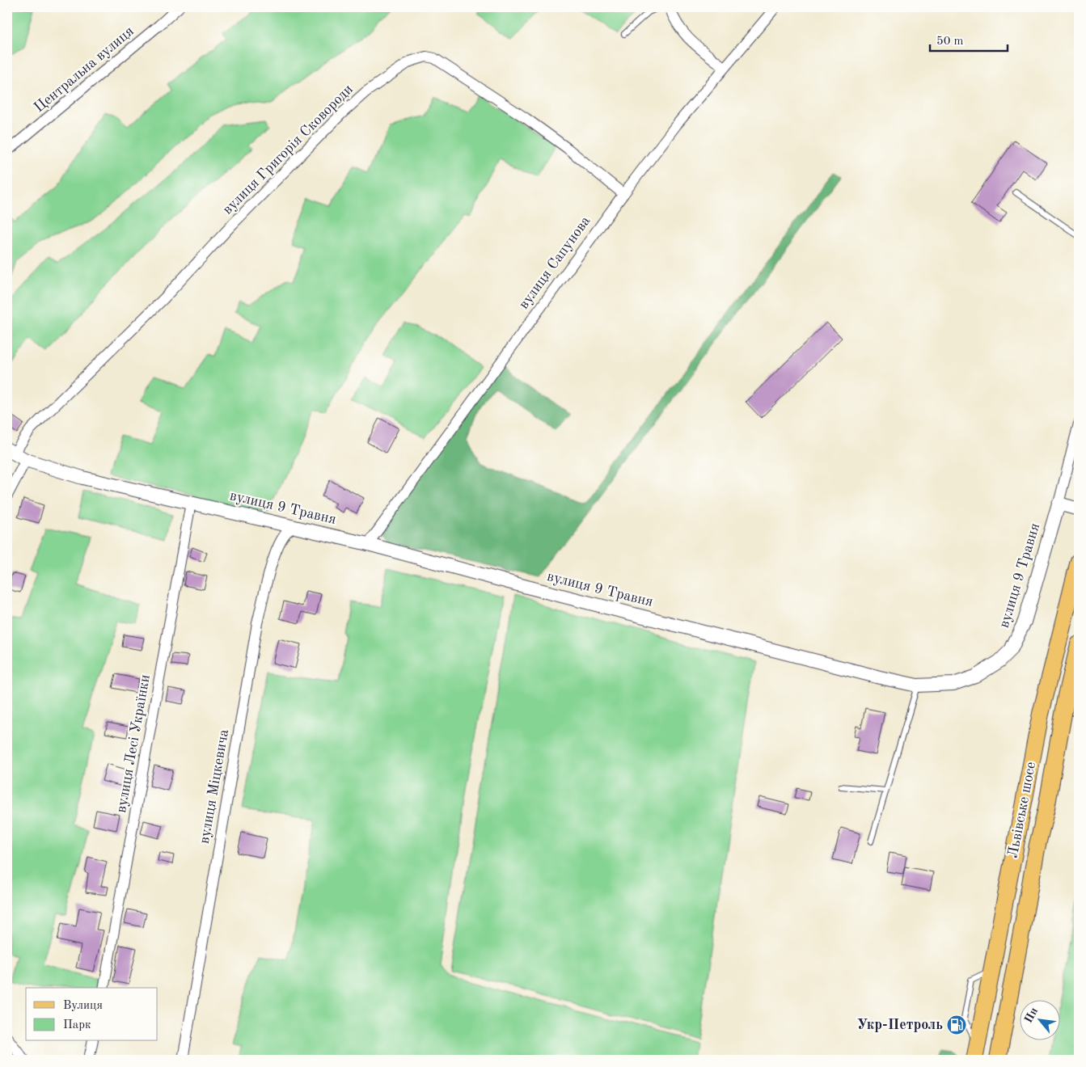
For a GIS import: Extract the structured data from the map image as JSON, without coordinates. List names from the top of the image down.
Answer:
{
  "streets": {
    "main road": ["Львівське шосе"],
    "street": [
      "Центральна вулиця",
      "вулиця Григорія Сковороди",
      "вулиця Сапунова",
      "вулиця 9 Травня",
      "вулиця Лесі Українки",
      "вулиця Міцкевича"
    ]
  },
  "crossings": [
    ["вулиця Григорія Сковороди", "вулиця Сапунова"],
    ["вулиця Григорія Сковороди", "вулиця 9 Травня"],
    ["вулиця Сапунова", "вулиця 9 Травня"],
    ["вулиця 9 Травня", "вулиця Лесі Українки"],
    ["вулиця 9 Травня", "вулиця Міцкевича"]
  ],
  "places": {
    "fuel station": ["Укр-Петроль"]
  },
  "legend": ["Вулиця", "Парк"],
  "scale_bar": "50 m",
  "north": "top left"
}
